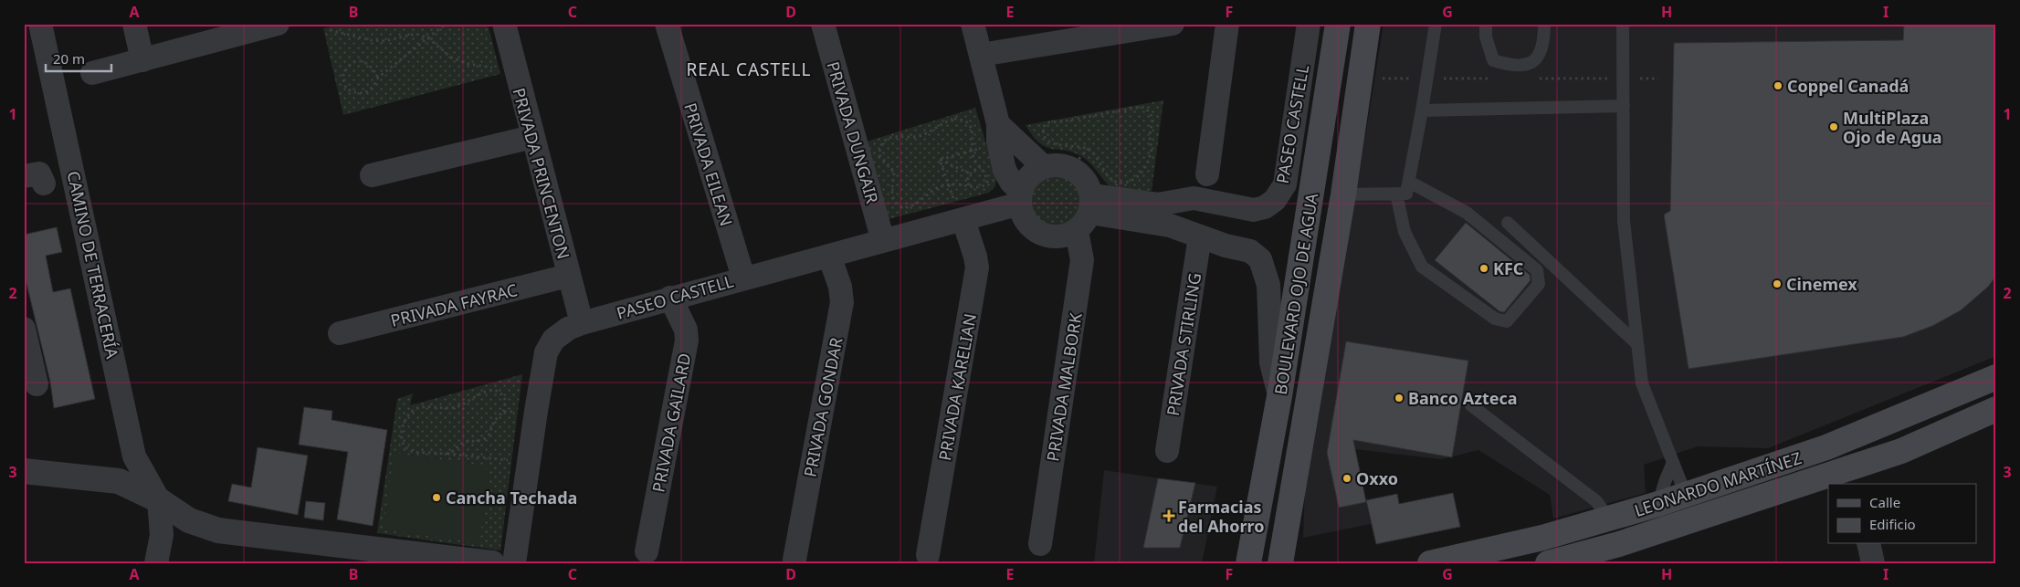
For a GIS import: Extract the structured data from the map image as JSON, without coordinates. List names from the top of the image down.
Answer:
{
  "streets": {
    "main road": ["BOULEVARD OJO DE AGUA", "LEONARDO MARTÍNEZ"],
    "street": [
      "PASEO CASTELL",
      "PRIVADA DUNGAIR",
      "PRIVADA EILEAN",
      "PRIVADA PRINCENTON",
      "CAMINO DE TERRACERÍA",
      "PRIVADA FAYRAC",
      "PRIVADA STIRLING",
      "PRIVADA KARELIAN",
      "PRIVADA MALBORK",
      "PRIVADA GONDAR",
      "PRIVADA GAILARD"
    ]
  },
  "crossings": [
    ["PASEO CASTELL", "PRIVADA DUNGAIR"],
    ["PASEO CASTELL", "PRIVADA EILEAN"],
    ["PASEO CASTELL", "PRIVADA PRINCENTON"],
    ["PASEO CASTELL", "PRIVADA KARELIAN"],
    ["PASEO CASTELL", "PRIVADA MALBORK"],
    ["PASEO CASTELL", "PRIVADA GONDAR"],
    ["PASEO CASTELL", "PRIVADA GAILARD"],
    ["PRIVADA PRINCENTON", "PRIVADA FAYRAC"]
  ],
  "districts": ["REAL CASTELL"],
  "places": {
    "other": [
      "Coppel Canadá",
      "MultiPlaza Ojo de Agua",
      "KFC",
      "Cinemex",
      "Banco Azteca",
      "Oxxo",
      "Cancha Techada"
    ],
    "health": ["Farmacias del Ahorro"]
  },
  "legend": ["Calle", "Edificio"],
  "scale_bar": "20 m",
  "grid": {
    "columns": [
      "A",
      "B",
      "C",
      "D",
      "E",
      "F",
      "G",
      "H",
      "I"
    ],
    "rows": ["1", "2", "3"]
  }
}
